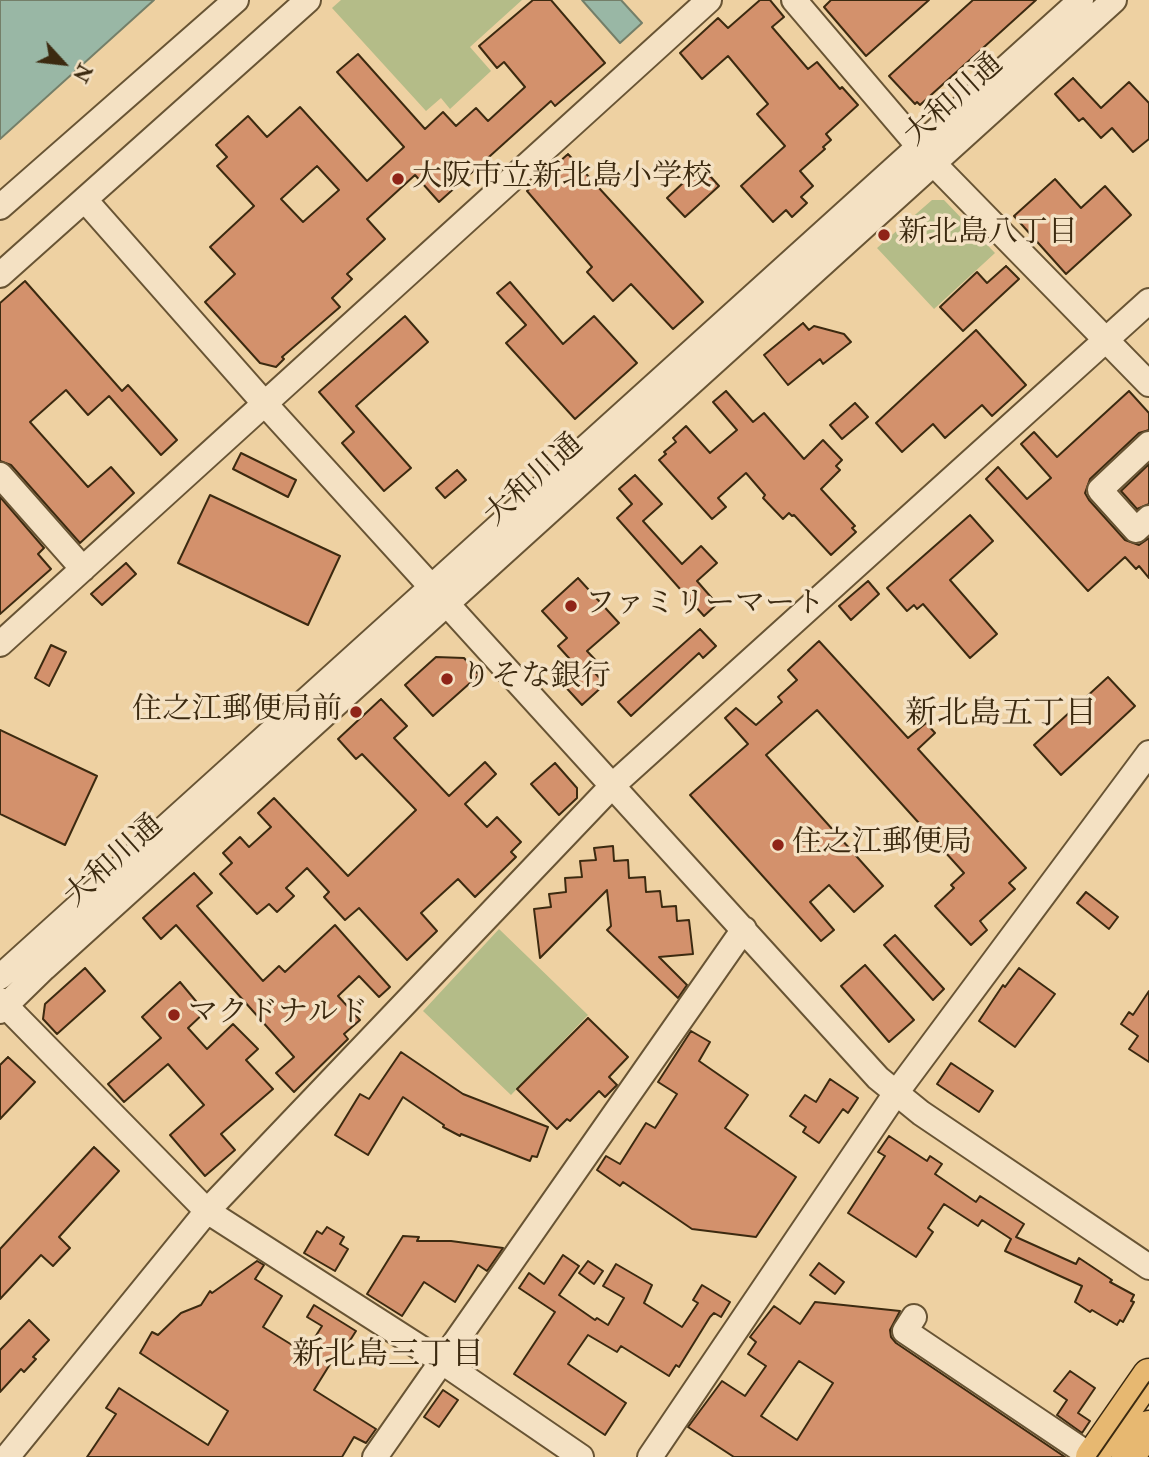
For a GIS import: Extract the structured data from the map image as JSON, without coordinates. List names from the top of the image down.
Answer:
{
  "streets": {
    "street": ["大和川通"]
  },
  "districts": ["新北島五丁目", "新北島三丁目"],
  "places": [
    "大阪市立新北島小学校",
    "新北島八丁目",
    "ファミリーマート",
    "りそな銀行",
    "住之江郵便局前",
    "住之江郵便局",
    "マクドナルド"
  ],
  "north": "bottom right"
}
